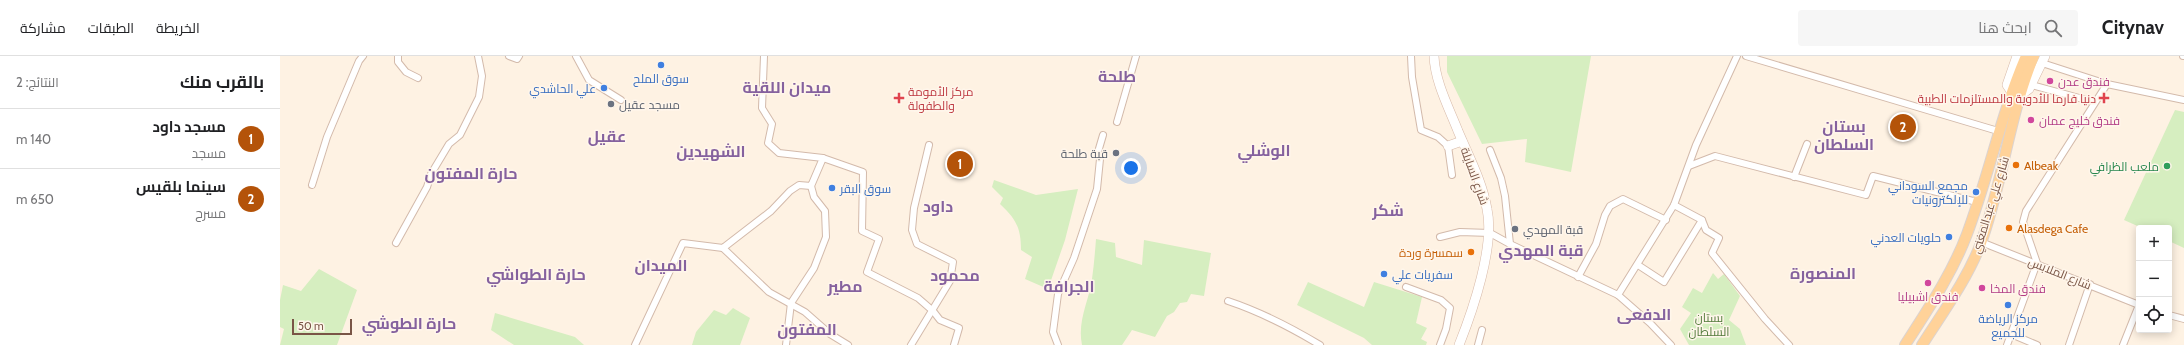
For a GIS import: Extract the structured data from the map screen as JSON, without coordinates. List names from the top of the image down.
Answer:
{
  "streets": {
    "main road": ["شارع السايلة", "شارع علي عبدالمغني"],
    "street": ["شارع الملابس"]
  },
  "crossings": [
    ["شارع علي عبدالمغني", "شارع الملابس"]
  ],
  "districts": [
    "طلحة",
    "ميدان اللقية",
    "بستان السلطان",
    "عقيل",
    "الوشلي",
    "الشهيدين",
    "حارة المفتون",
    "داود",
    "شكر",
    "قبة المهدي",
    "الميدان",
    "المنصورة",
    "حارة الطواشي",
    "محمود",
    "مطير",
    "الجرافة",
    "الدفعى",
    "حارة الطوشي",
    "المفتون"
  ],
  "parks": ["بستان السلطان"],
  "places": {
    "other": [
      "سوق الملح",
      "فندق عدن",
      "علي الحاشدي",
      "مسجد عقيل",
      "فندق خليج عمان",
      "قبة طلحة",
      "Albeak",
      "ملعب الظرافي",
      "سوق البقر",
      "مجمع السوداني للإلكترونيات",
      "Alasdega Cafe",
      "قبة المهدي",
      "حلويات العدني",
      "سمسرة وردة",
      "سفريات علي",
      "فندق اشبيليا",
      "فندق المخا",
      "مركز الرياضة للجميع"
    ],
    "health": ["مركز الأمومة والطفولة", "دنيا فارما للأدوية والمستلزمات الطبية"]
  },
  "scale_bar": "50 m",
  "page": {
    "header": "Citynav",
    "search": "ابحث هنا",
    "nav": ["الخريطة", "الطبقات", "مشاركة"],
    "heading": ["بالقرب منك", "النتائج: 2"],
    "list": [
      {
        "mark": "1",
        "name": "مسجد داود",
        "note": "مسجد",
        "value": "140 m"
      },
      {
        "mark": "2",
        "name": "سينما بلقيس",
        "note": "مسرح",
        "value": "650 m"
      }
    ],
    "pins": ["2", "1"],
    "map_buttons": ["+", "−"],
    "scale": "50 m"
  }
}
